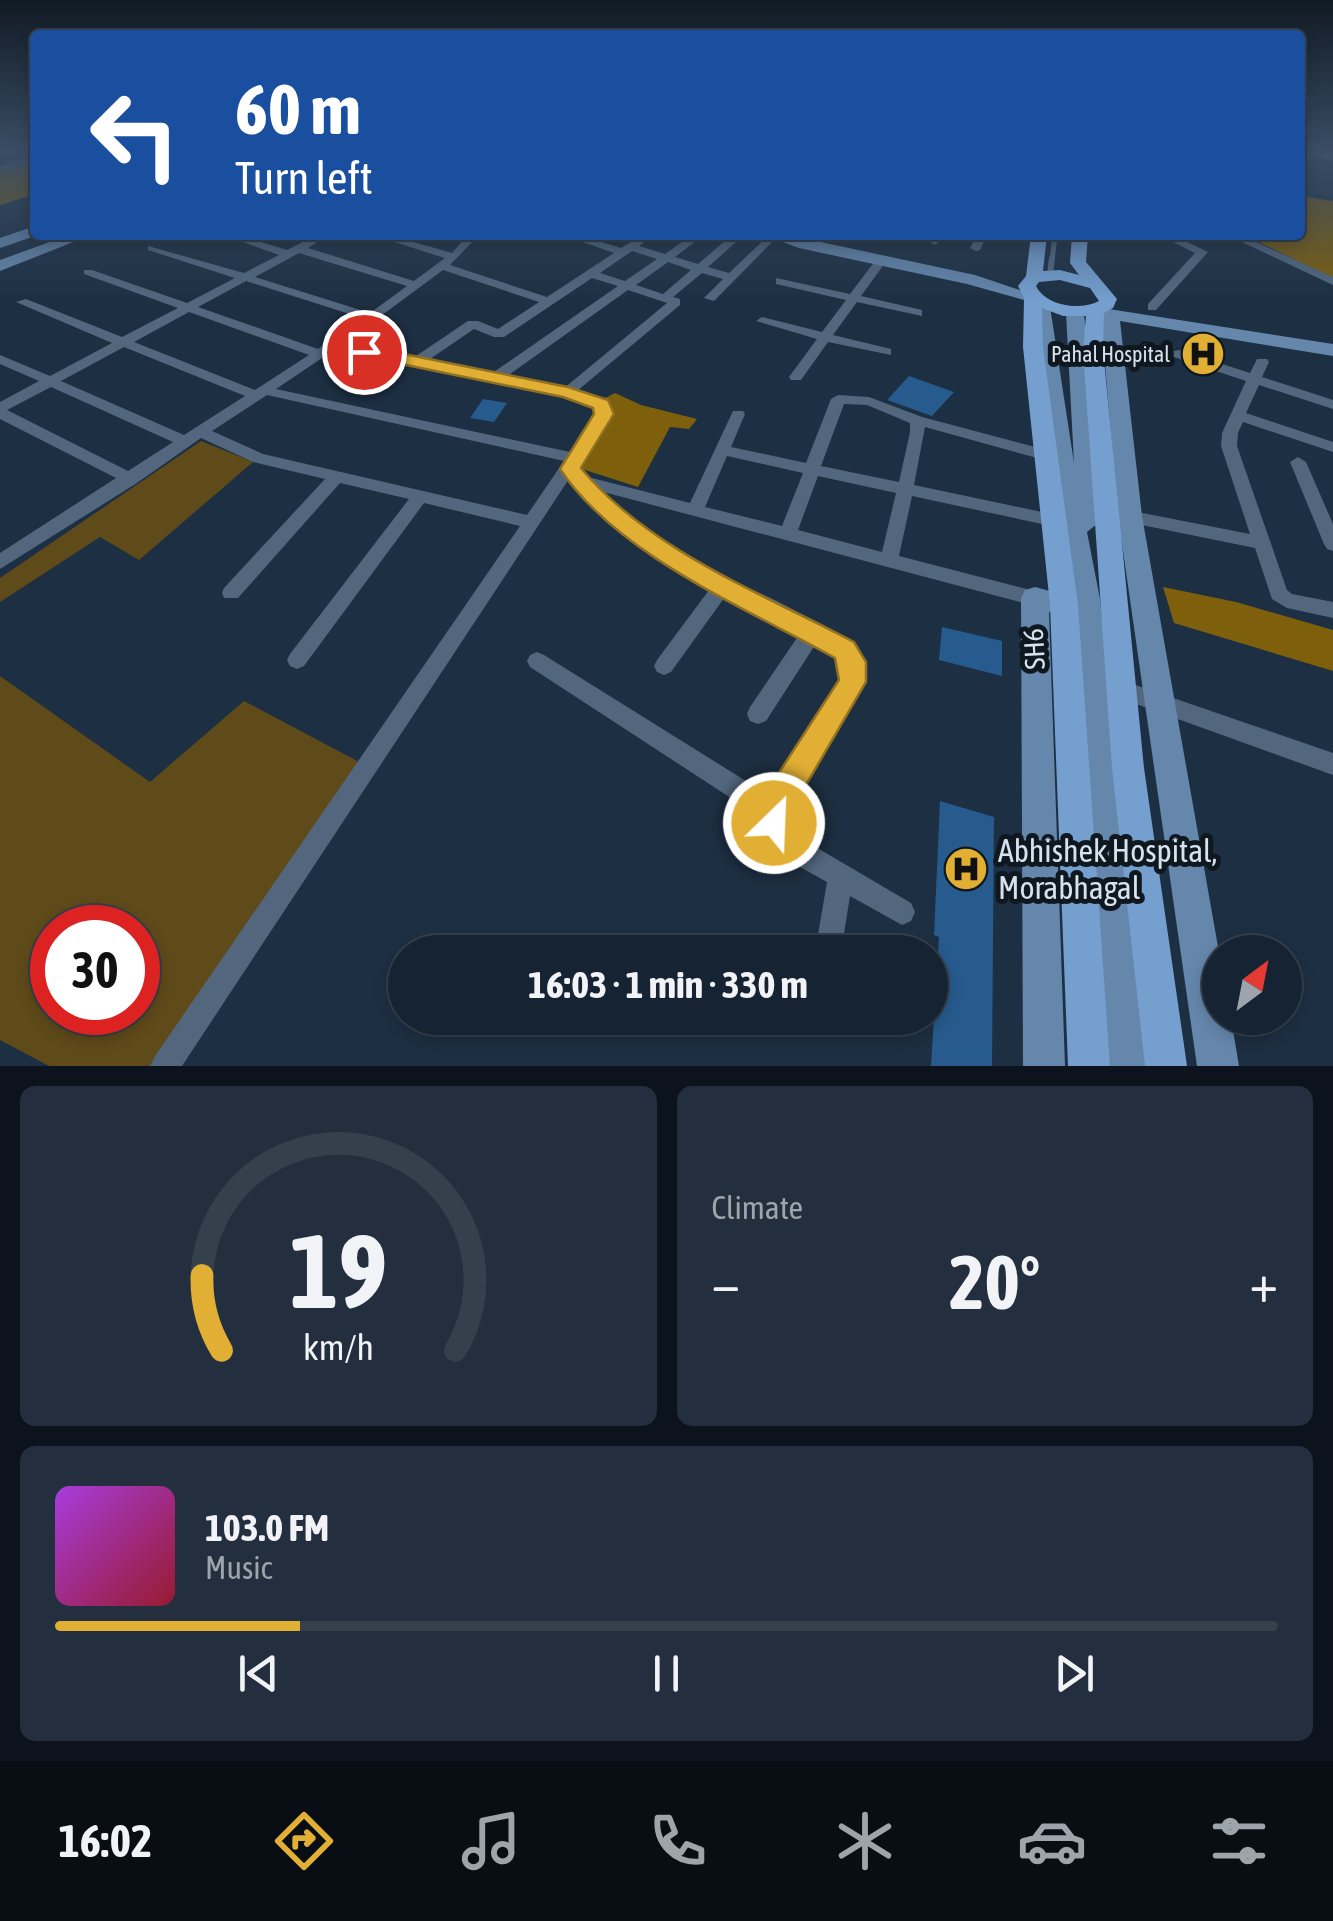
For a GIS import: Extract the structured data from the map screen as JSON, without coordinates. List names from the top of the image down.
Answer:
{
  "streets": {
    "main road": ["SH6"]
  },
  "places": {
    "hospital": ["Pahal Hospital", "Abhishek Hospital, Morabhagal"]
  },
  "north": "top right",
  "page": {
    "turn": ["60 m", "Turn left"],
    "limit": "30",
    "trip": "16:03 · 1 min · 330 m",
    "tile": "Climate",
    "heat": ["−", "20°", "+"],
    "song": ["103.0 FM", "Music"],
    "tabs": "16:02",
    "gauge": ["19", "km/h"]
  }
}
